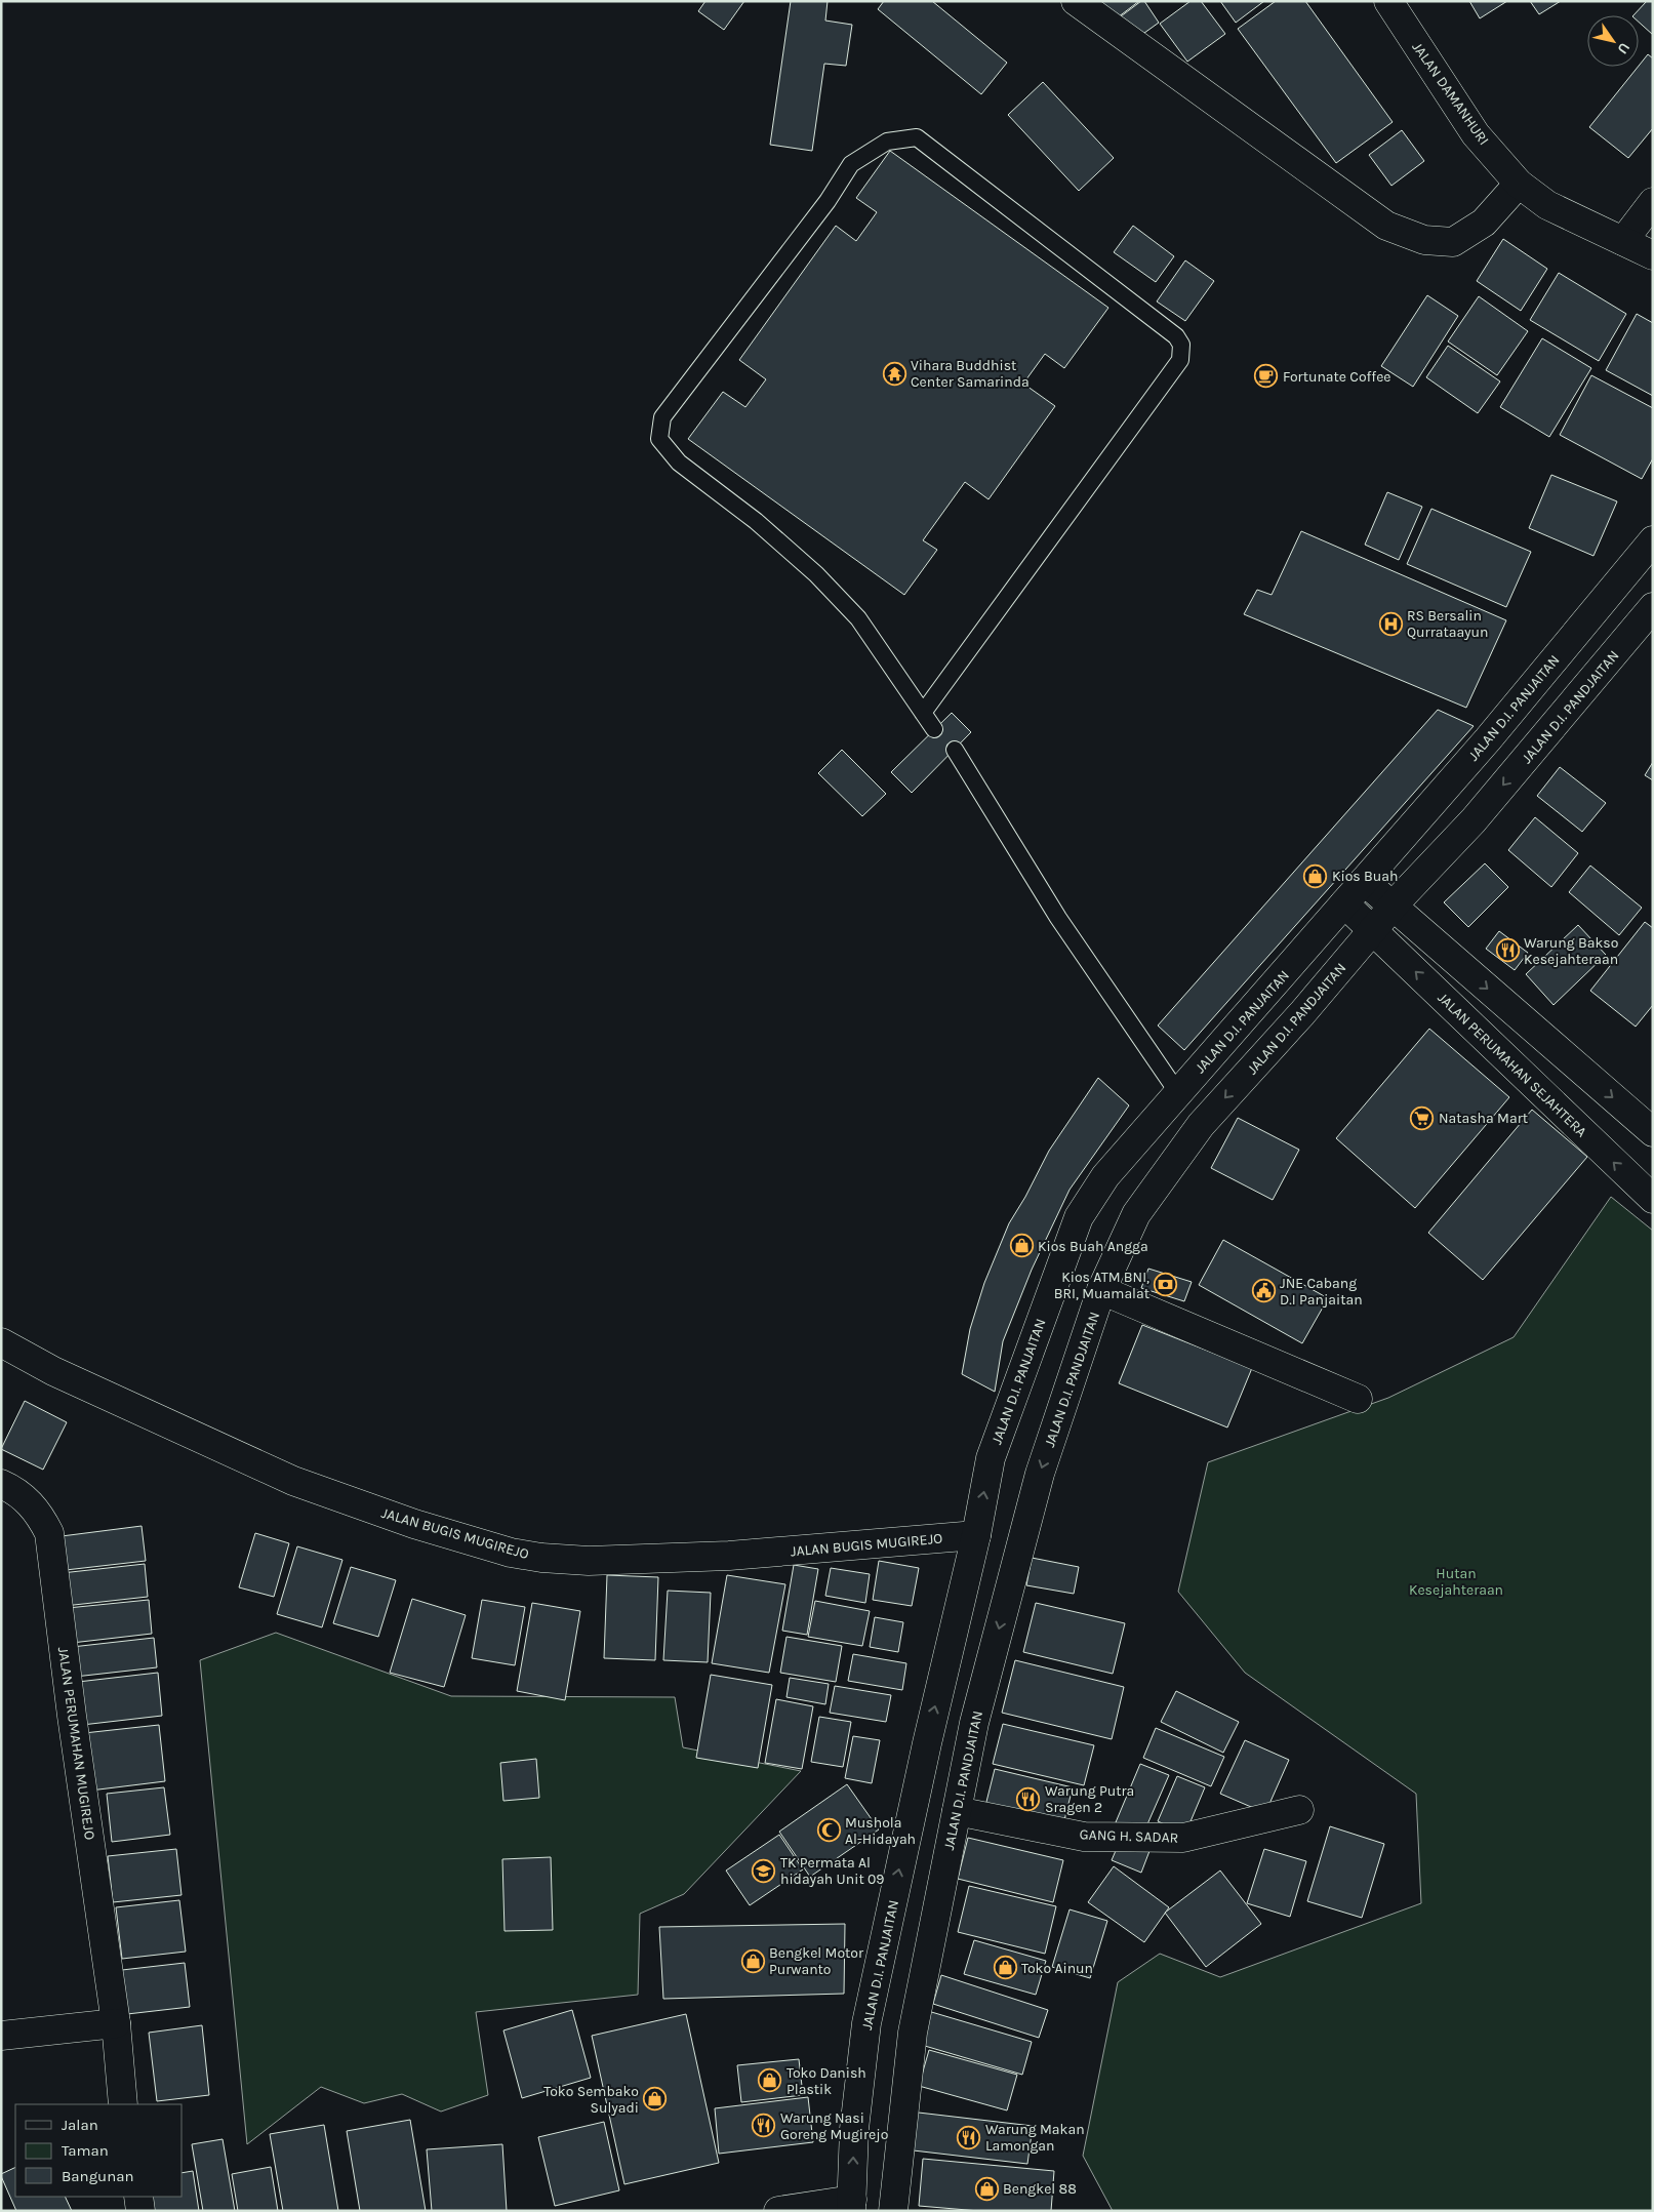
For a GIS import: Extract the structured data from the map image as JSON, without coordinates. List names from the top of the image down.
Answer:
{
  "streets": {
    "main road": [
      "JALAN DAMANHURI",
      "JALAN D.I. PANDJAITAN",
      "JALAN D.I. PANJAITAN",
      "JALAN PERUMAHAN SEJAHTERA",
      "JALAN BUGIS MUGIREJO",
      "JALAN PERUMAHAN MUGIREJO",
      "GANG H. SADAR"
    ]
  },
  "crossings": [
    ["JALAN D.I. PANDJAITAN", "JALAN PERUMAHAN SEJAHTERA"],
    ["JALAN D.I. PANDJAITAN", "GANG H. SADAR"],
    ["JALAN D.I. PANJAITAN", "JALAN PERUMAHAN SEJAHTERA"],
    ["JALAN D.I. PANJAITAN", "JALAN BUGIS MUGIREJO"]
  ],
  "one_way": ["JALAN D.I. PANDJAITAN", "JALAN D.I. PANJAITAN"],
  "parks": ["Hutan Kesejahteraan"],
  "places": {
    "temple": ["Vihara Buddhist Center Samarinda"],
    "cafe": ["Fortunate Coffee"],
    "hospital": ["RS Bersalin Qurrataayun"],
    "shop": [
      "Kios Buah",
      "Kios Buah Angga",
      "Bengkel Motor Purwanto",
      "Toko Ainun",
      "Toko Danish Plastik",
      "Toko Sembako Sulyadi",
      "Bengkel 88"
    ],
    "restaurant": [
      "Warung Bakso Kesejahteraan",
      "Warung Putra Sragen 2",
      "Warung Nasi Goreng Mugirejo",
      "Warung Makan Lamongan"
    ],
    "supermarket": ["Natasha Mart"],
    "bank": ["Kios ATM BNI, BRI, Muamalat"],
    "public building": ["JNE Cabang D.I Panjaitan"],
    "mosque": ["Mushola Al-Hidayah"],
    "school or university": ["TK Permata Al hidayah Unit 09"]
  },
  "legend": ["Jalan", "Taman", "Bangunan"],
  "north": "bottom right"
}
